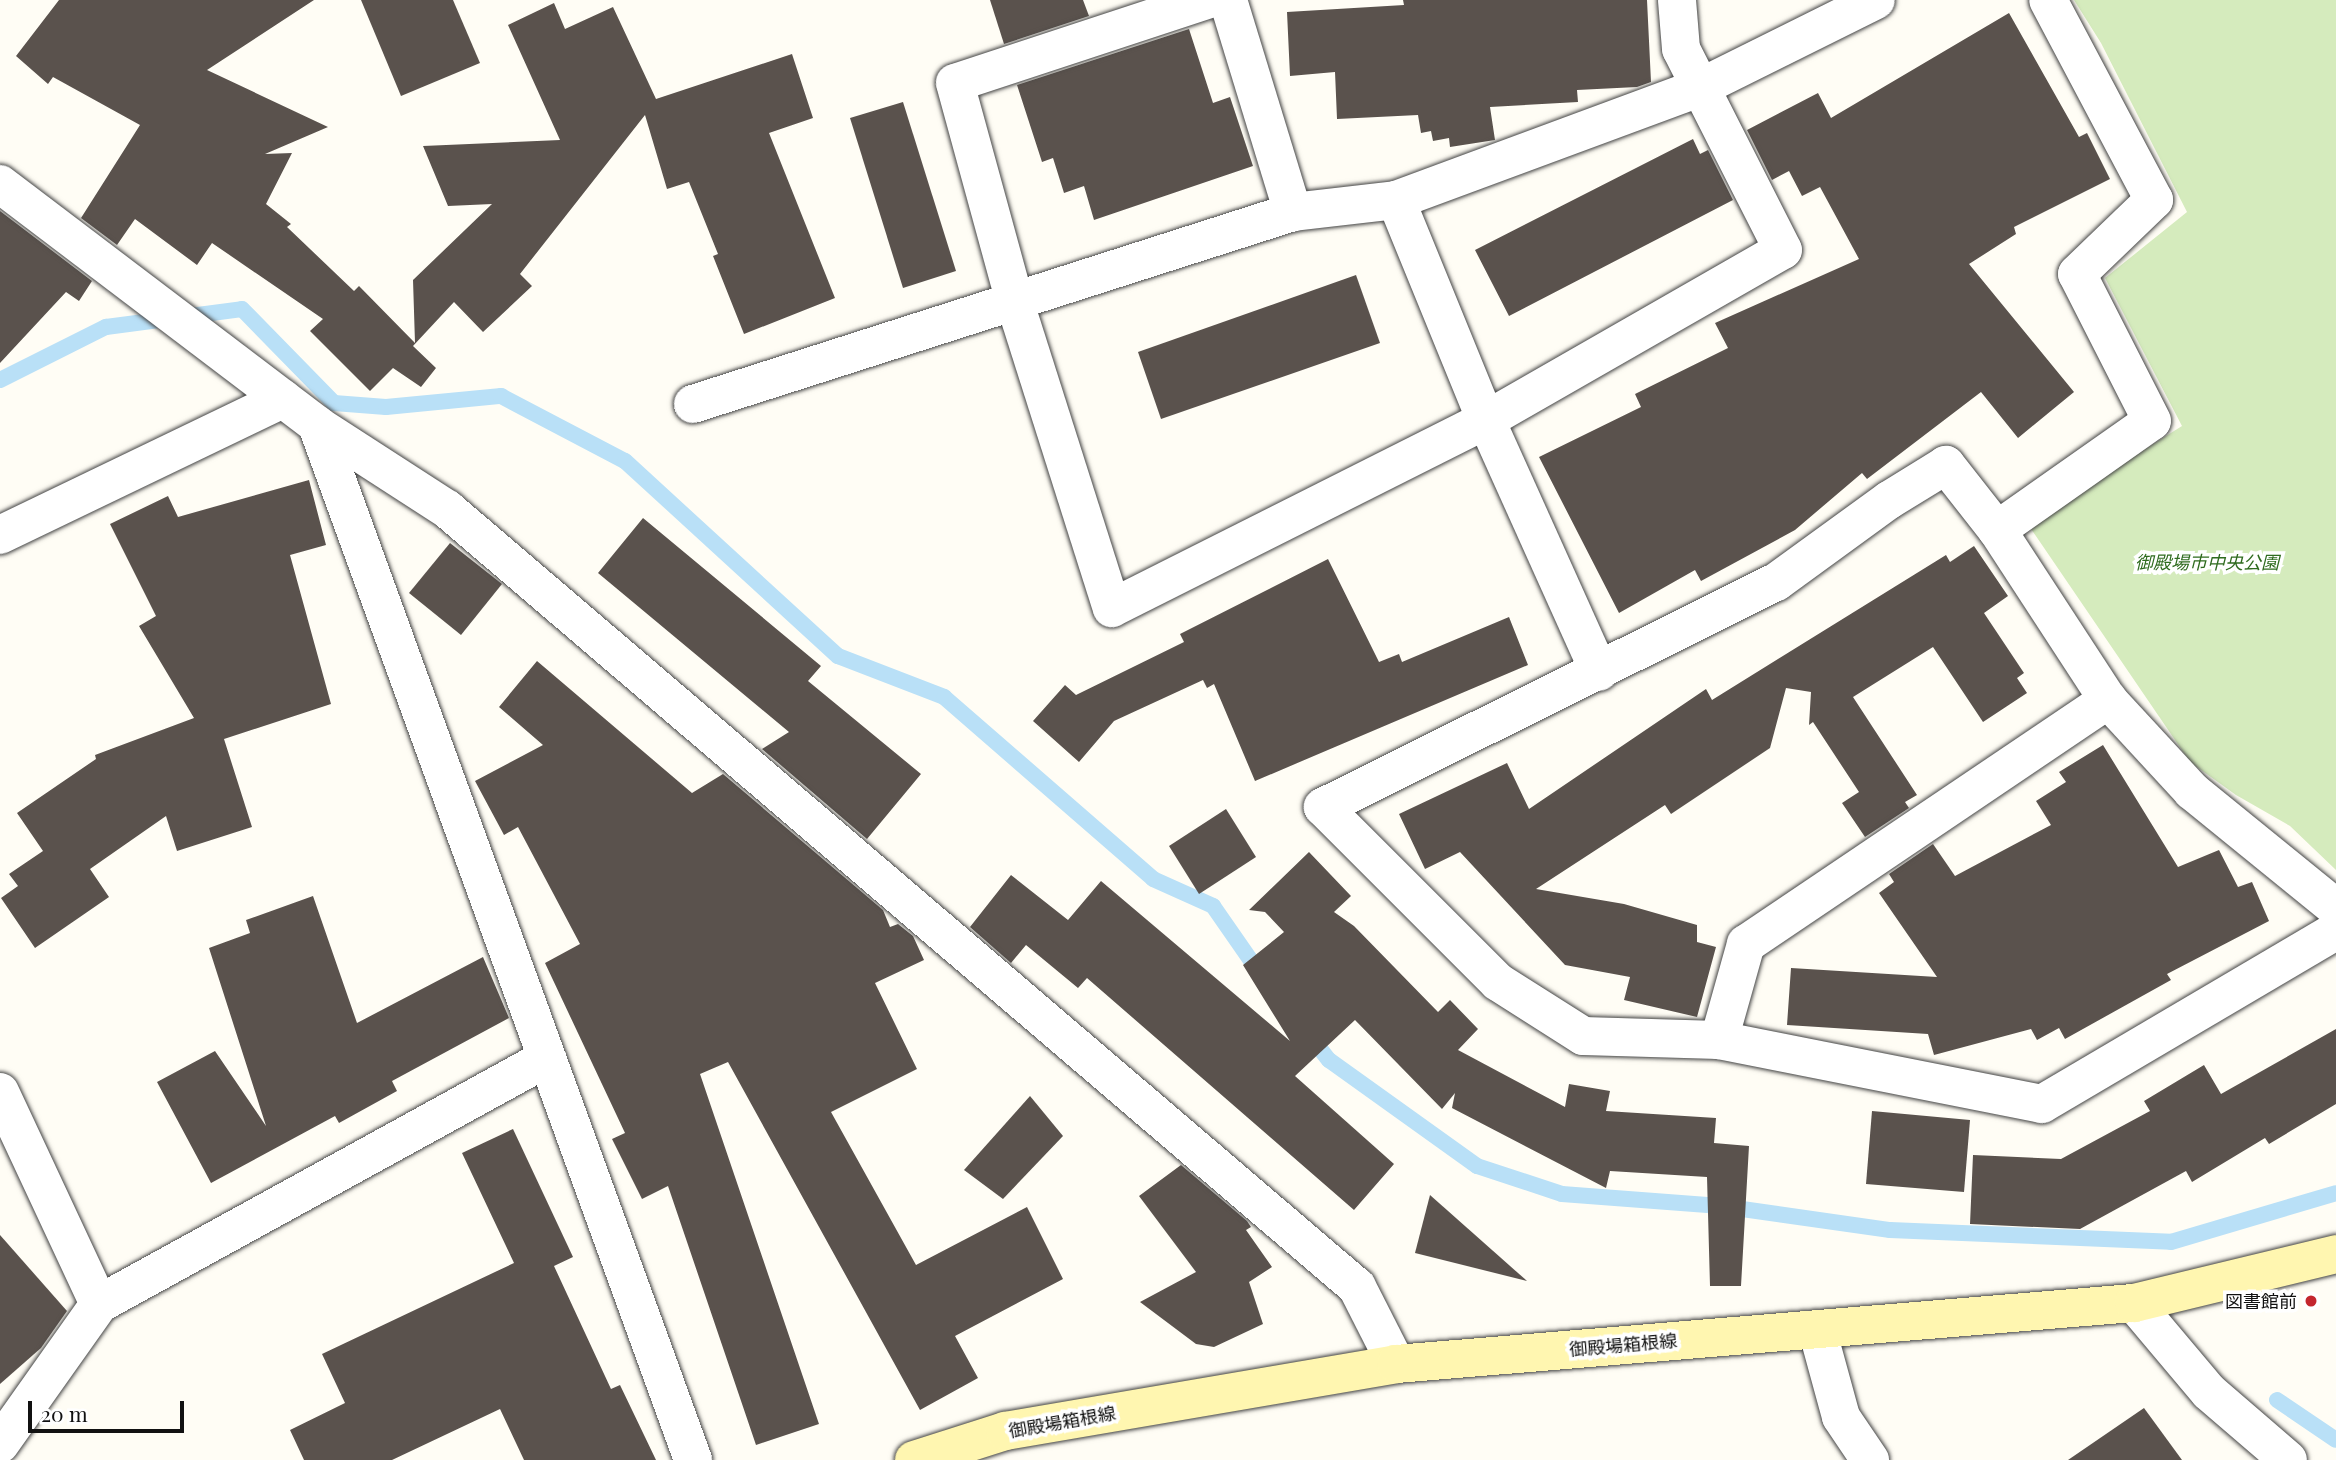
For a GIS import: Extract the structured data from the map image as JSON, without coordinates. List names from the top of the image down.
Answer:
{
  "streets": {
    "main road": ["御殿場箱根線"]
  },
  "parks": ["御殿場市中央公園"],
  "places": ["図書館前"],
  "scale_bar": "20 m"
}
